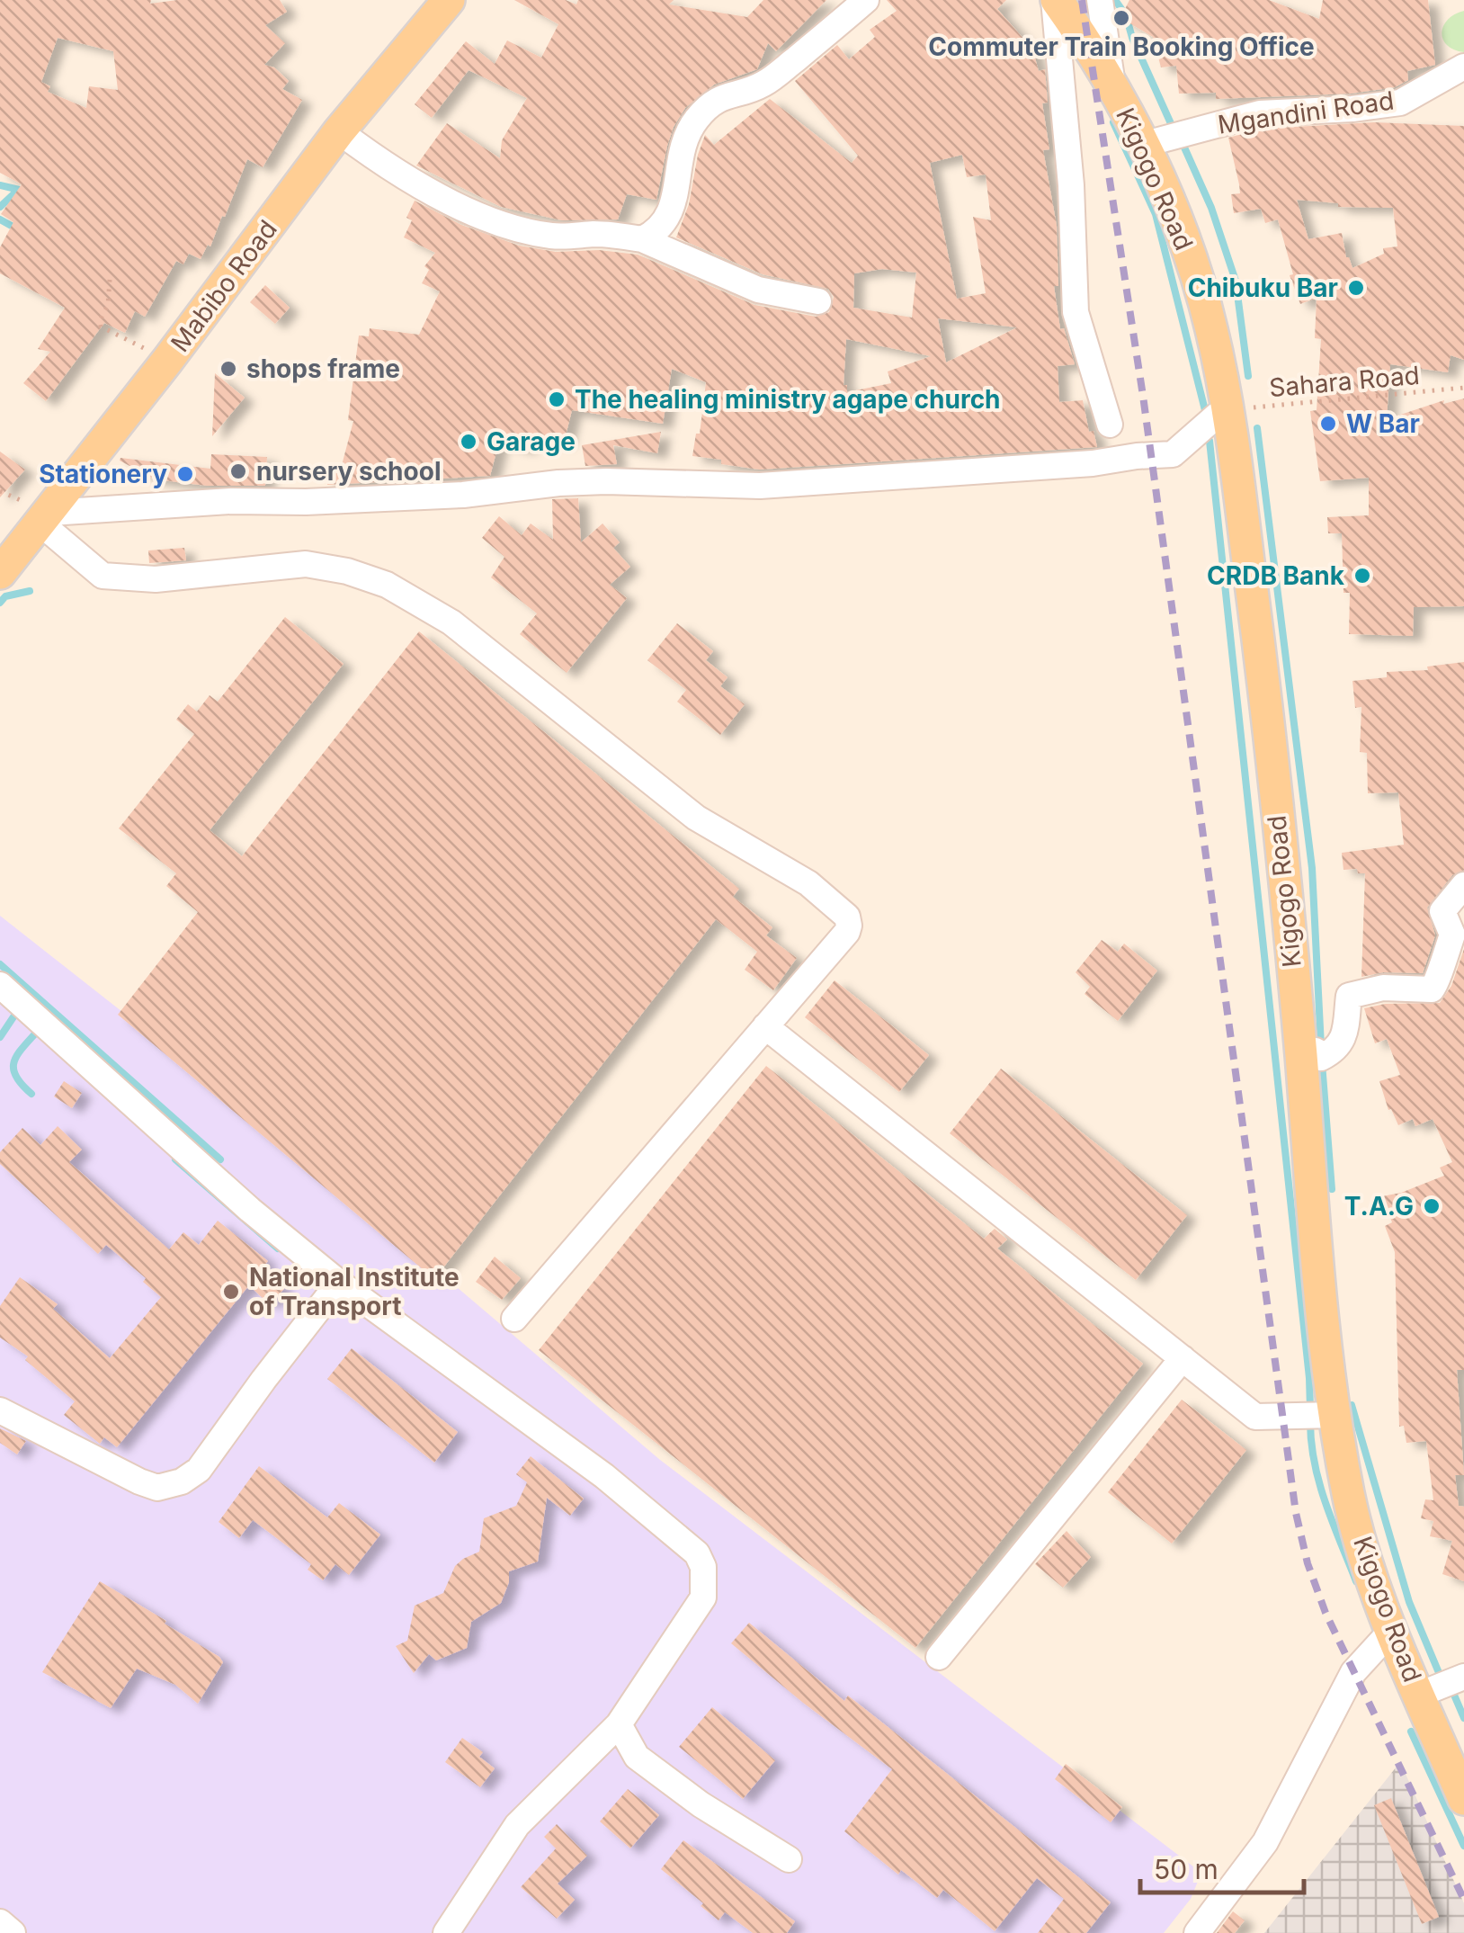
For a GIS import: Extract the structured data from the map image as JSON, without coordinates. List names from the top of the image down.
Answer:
{
  "streets": {
    "main road": ["Kigogo Road", "Mabibo Road"],
    "street": ["Mgandini Road"],
    "path": ["Sahara Road"]
  },
  "crossings": [
    ["Mgandini Road", "Kigogo Road"],
    ["Kigogo Road", "Sahara Road"]
  ],
  "places": [
    "Commuter Train Booking Office",
    "Chibuku Bar",
    "shops frame",
    "The healing ministry agape church",
    "W Bar",
    "Garage",
    "nursery school",
    "Stationery",
    "CRDB Bank",
    "T.A.G",
    "National Institute of Transport"
  ],
  "scale_bar": "50 m"
}
